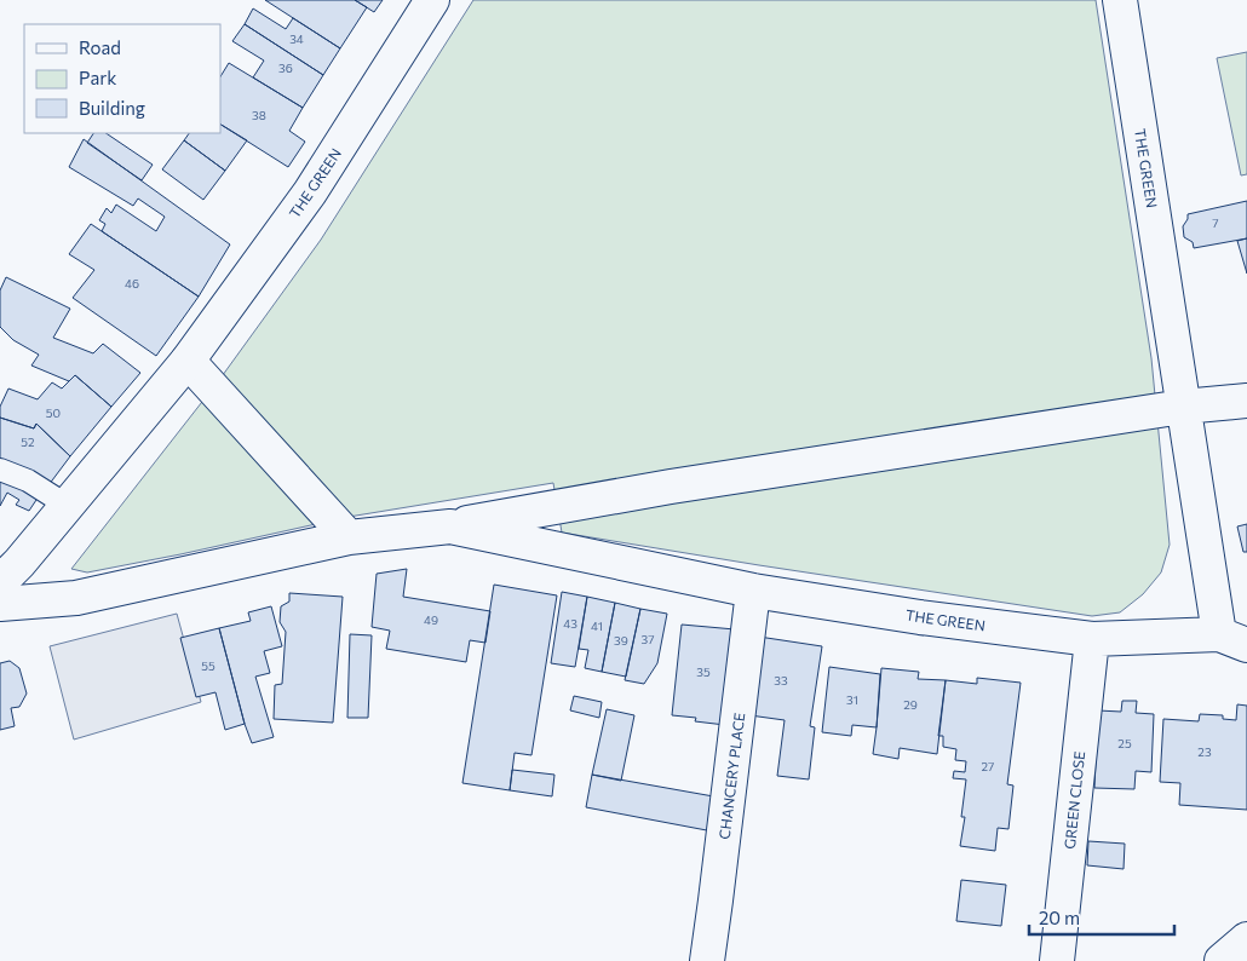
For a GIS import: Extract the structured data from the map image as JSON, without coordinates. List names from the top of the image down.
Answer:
{
  "streets": {
    "street": ["THE GREEN", "CHANCERY PLACE", "GREEN CLOSE"]
  },
  "crossings": [
    ["THE GREEN", "CHANCERY PLACE"],
    ["THE GREEN", "GREEN CLOSE"]
  ],
  "house_numbers": [
    "34",
    "36",
    "38",
    "7",
    "46",
    "50",
    "52",
    "49",
    "43",
    "41",
    "37",
    "39",
    "55",
    "35",
    "33",
    "31",
    "29",
    "25",
    "23",
    "27"
  ],
  "legend": ["Road", "Park", "Building"],
  "scale_bar": "20 m"
}
